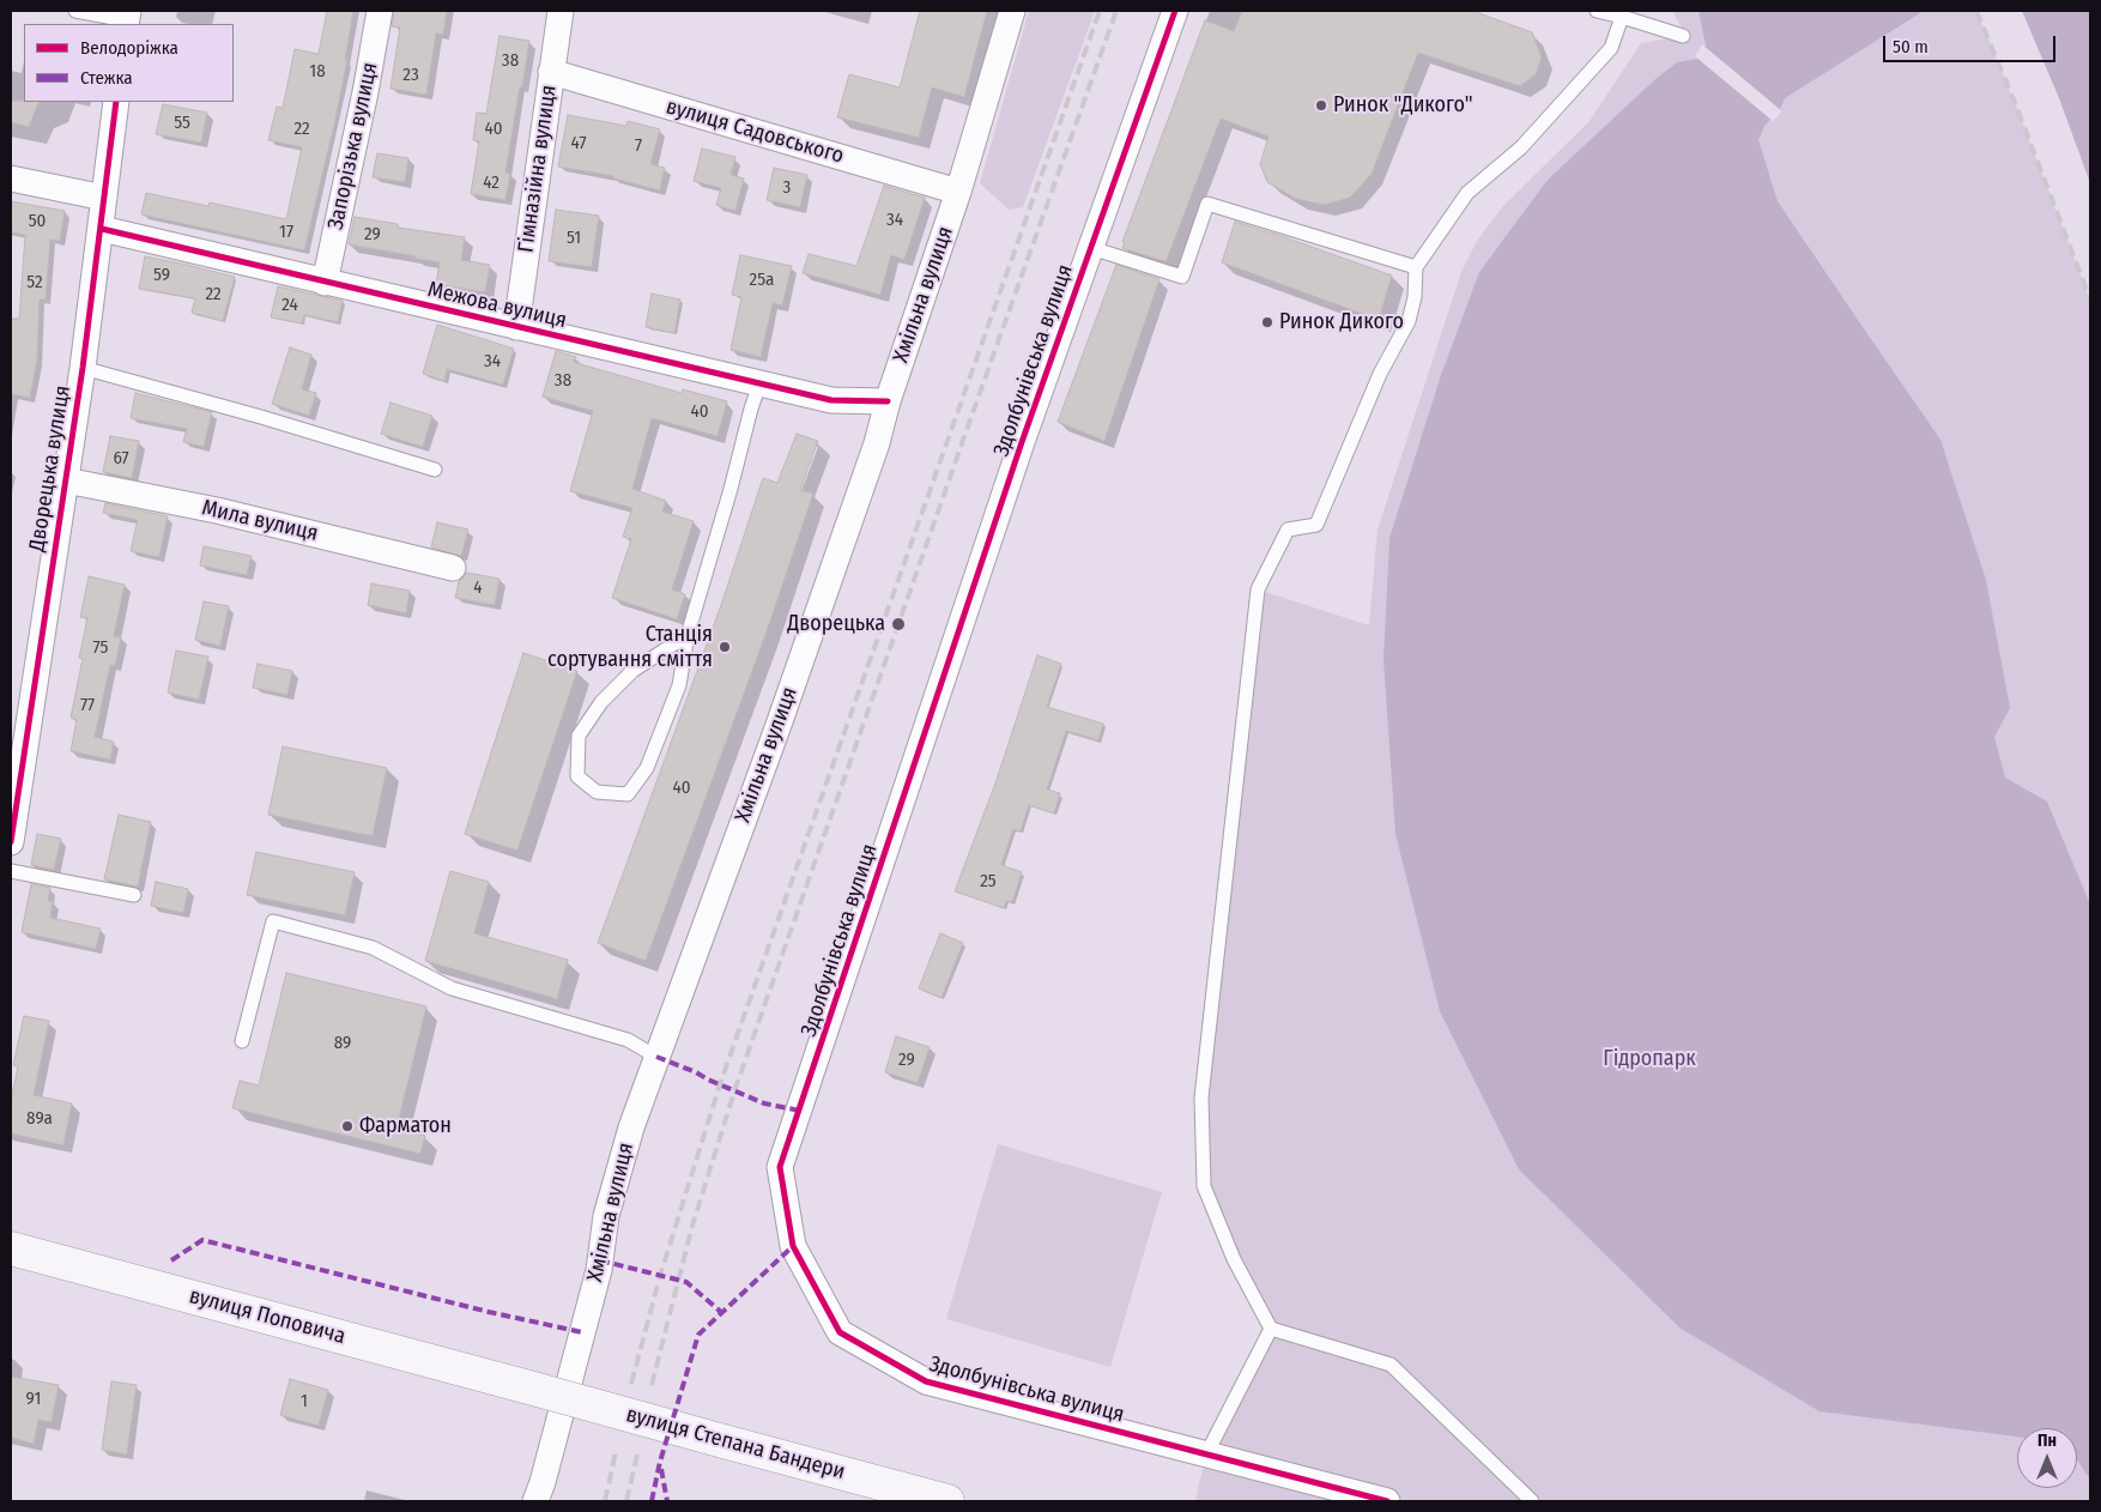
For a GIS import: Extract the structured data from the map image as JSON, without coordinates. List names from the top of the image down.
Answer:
{
  "streets": {
    "main road": ["вулиця Поповича", "вулиця Степана Бандери"],
    "street": [
      "вулиця Садовського",
      "Запорізька вулиця",
      "Гімназійна вулиця",
      "Хмільна вулиця",
      "Межова вулиця",
      "Здолбунівська вулиця",
      "Дворецька вулиця",
      "Мила вулиця"
    ]
  },
  "crossings": [
    ["вулиця Садовського", "Гімназійна вулиця"],
    ["вулиця Садовського", "Хмільна вулиця"],
    ["Запорізька вулиця", "Межова вулиця"],
    ["Гімназійна вулиця", "Межова вулиця"],
    ["Хмільна вулиця", "Межова вулиця"],
    ["Межова вулиця", "Дворецька вулиця"],
    ["Дворецька вулиця", "Мила вулиця"],
    ["вулиця Поповича", "вулиця Степана Бандери"]
  ],
  "parks": ["Гідропарк"],
  "places": [
    "Ринок \"Дикого\"",
    "Ринок Дикого",
    "Дворецька",
    "Станція сортування сміття",
    "Фарматон"
  ],
  "house_numbers": [
    "38",
    "18",
    "23",
    "55",
    "22",
    "40",
    "47",
    "7",
    "42",
    "3",
    "34",
    "50",
    "17",
    "29",
    "51",
    "59",
    "25а",
    "52",
    "22",
    "24",
    "34",
    "38",
    "40",
    "67",
    "4",
    "75",
    "77",
    "40",
    "25",
    "89",
    "29",
    "89а",
    "91",
    "1"
  ],
  "legend": ["Велодоріжка", "Стежка"],
  "scale_bar": "50 m",
  "north": "top"
}
